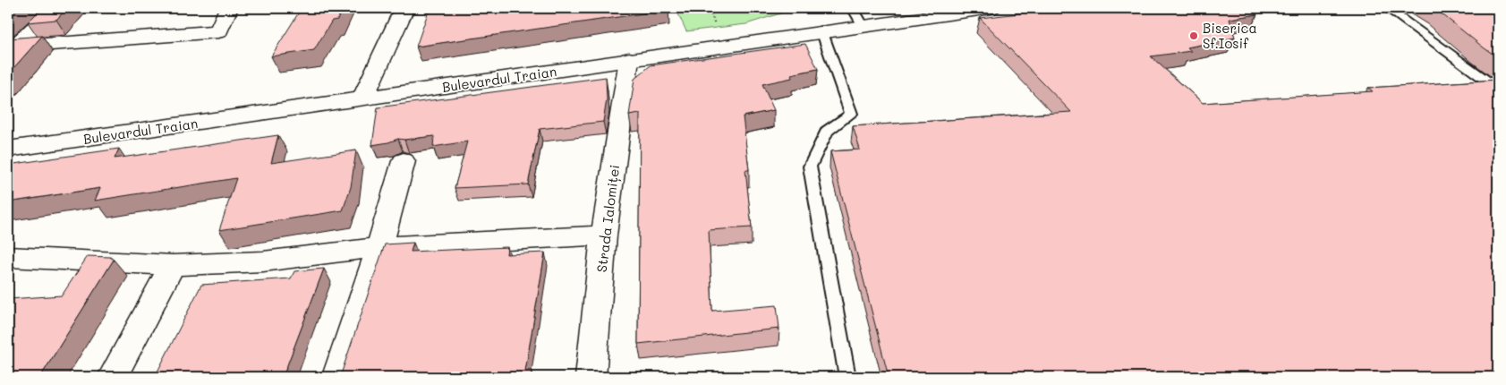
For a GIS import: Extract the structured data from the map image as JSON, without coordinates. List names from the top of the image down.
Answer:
{
  "streets": {
    "street": ["Bulevardul Traian", "Strada Ialomiței"]
  },
  "crossings": [
    ["Bulevardul Traian", "Strada Ialomiței"]
  ],
  "places": ["Biserica Sf.Iosif"]
}
